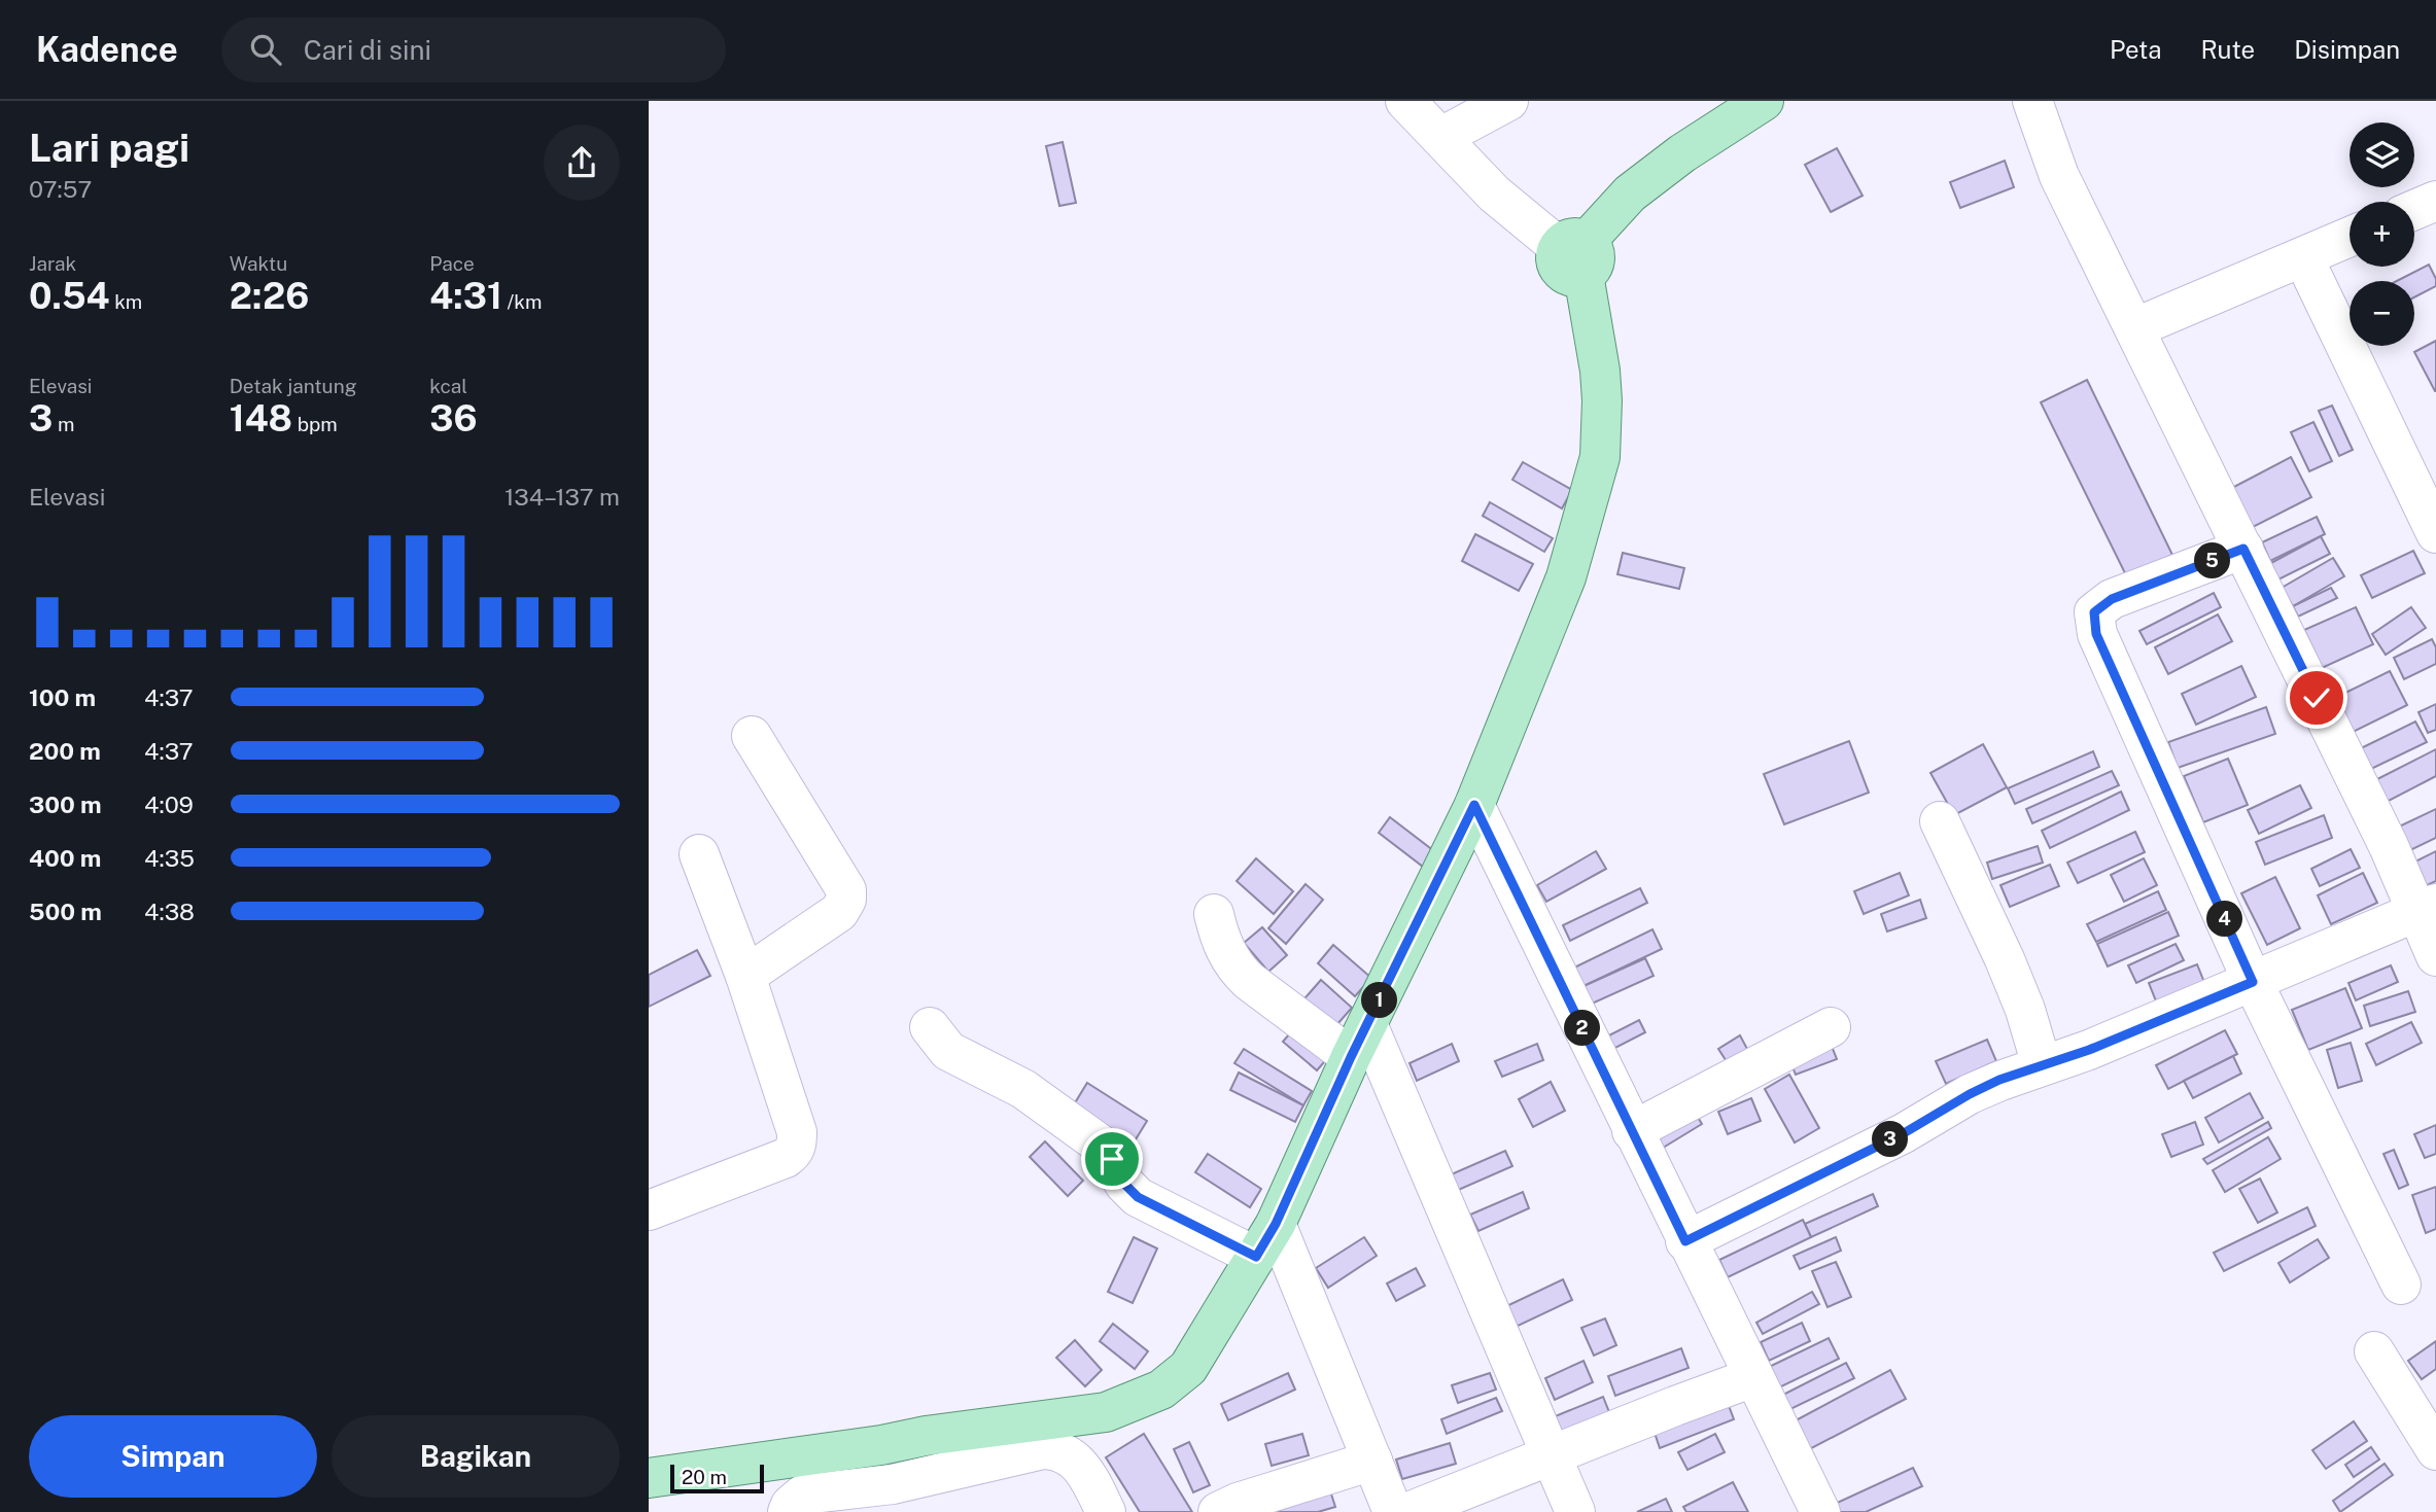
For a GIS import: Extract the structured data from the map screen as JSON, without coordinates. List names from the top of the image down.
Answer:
{
  "scale_bar": "20 m",
  "page": {
    "header": "Kadence",
    "search": "Cari di sini",
    "nav": ["Peta", "Rute", "Disimpan"],
    "heading": ["Lari pagi", "07:57"],
    "map_buttons": ["+", "−"],
    "stats": [
      ["Jarak", "0.54 km"],
      ["Waktu", "2:26"],
      ["Pace", "4:31 /km"],
      ["Elevasi", "3 m"],
      ["Detak jantung", "148 bpm"],
      ["kcal", "36"]
    ],
    "chart": ["Elevasi", "134–137 m"],
    "pins": [
      "5",
      "4",
      "1",
      "2",
      "3"
    ],
    "list": [
      {
        "name": "100 m",
        "note": "4:37"
      },
      {
        "name": "200 m",
        "note": "4:37"
      },
      {
        "name": "300 m",
        "note": "4:09"
      },
      {
        "name": "400 m",
        "note": "4:35"
      },
      {
        "name": "500 m",
        "note": "4:38"
      }
    ],
    "buttons": ["Simpan", "Bagikan"],
    "scale": "20 m"
  }
}
